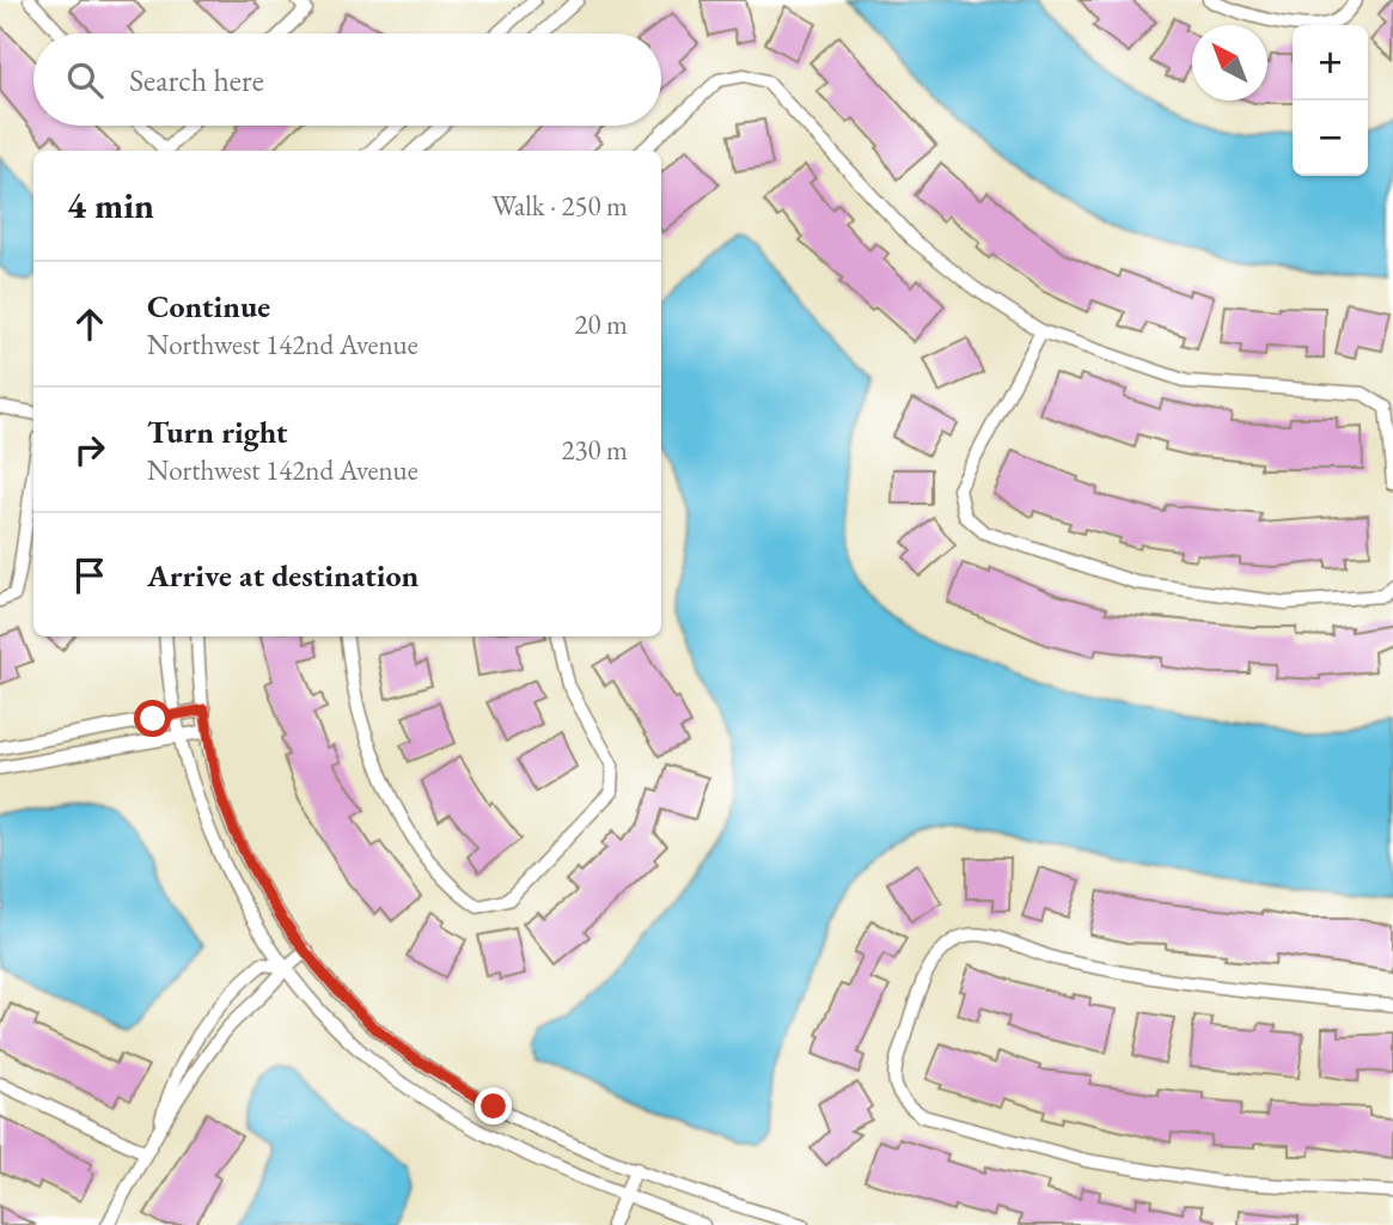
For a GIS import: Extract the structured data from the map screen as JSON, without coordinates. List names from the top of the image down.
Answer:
{
  "north": "top left",
  "page": {
    "map_buttons": ["+", "−"],
    "search": "Search here",
    "heading": ["4 min", "Walk · 250 m"],
    "list": [
      ["Continue", "Northwest 142nd Avenue", "20 m"],
      ["Turn right", "Northwest 142nd Avenue", "230 m"],
      "Arrive at destination"
    ]
  }
}
